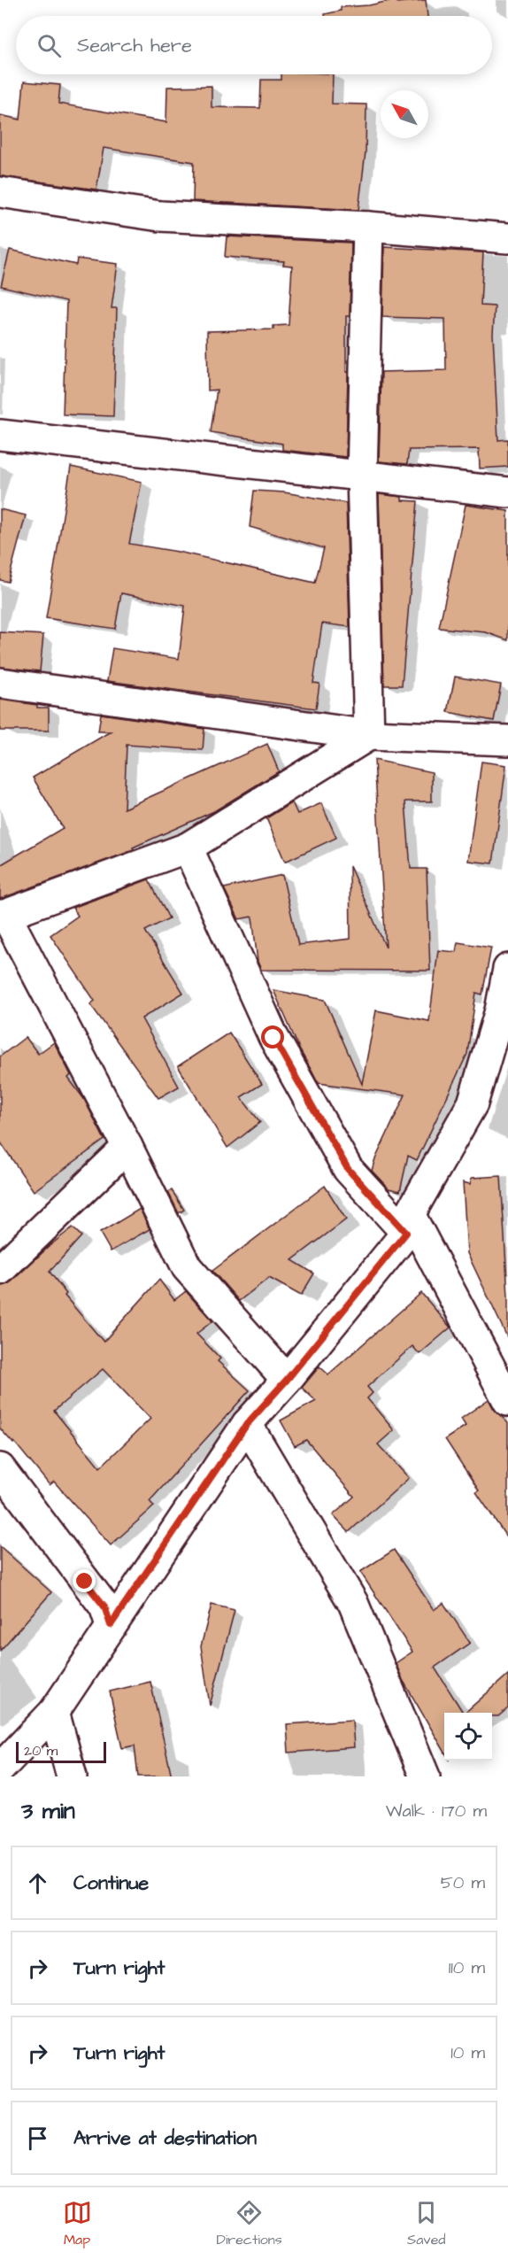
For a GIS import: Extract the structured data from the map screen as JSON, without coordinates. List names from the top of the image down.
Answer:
{
  "scale_bar": "20 m",
  "north": "top left",
  "page": {
    "search": "Search here",
    "scale": "20 m",
    "heading": ["3 min", "Walk · 170 m"],
    "list": [
      ["Continue", "50 m"],
      ["Turn right", "110 m"],
      ["Turn right", "10 m"],
      "Arrive at destination"
    ],
    "nav": ["Map", "Directions", "Saved"]
  }
}
